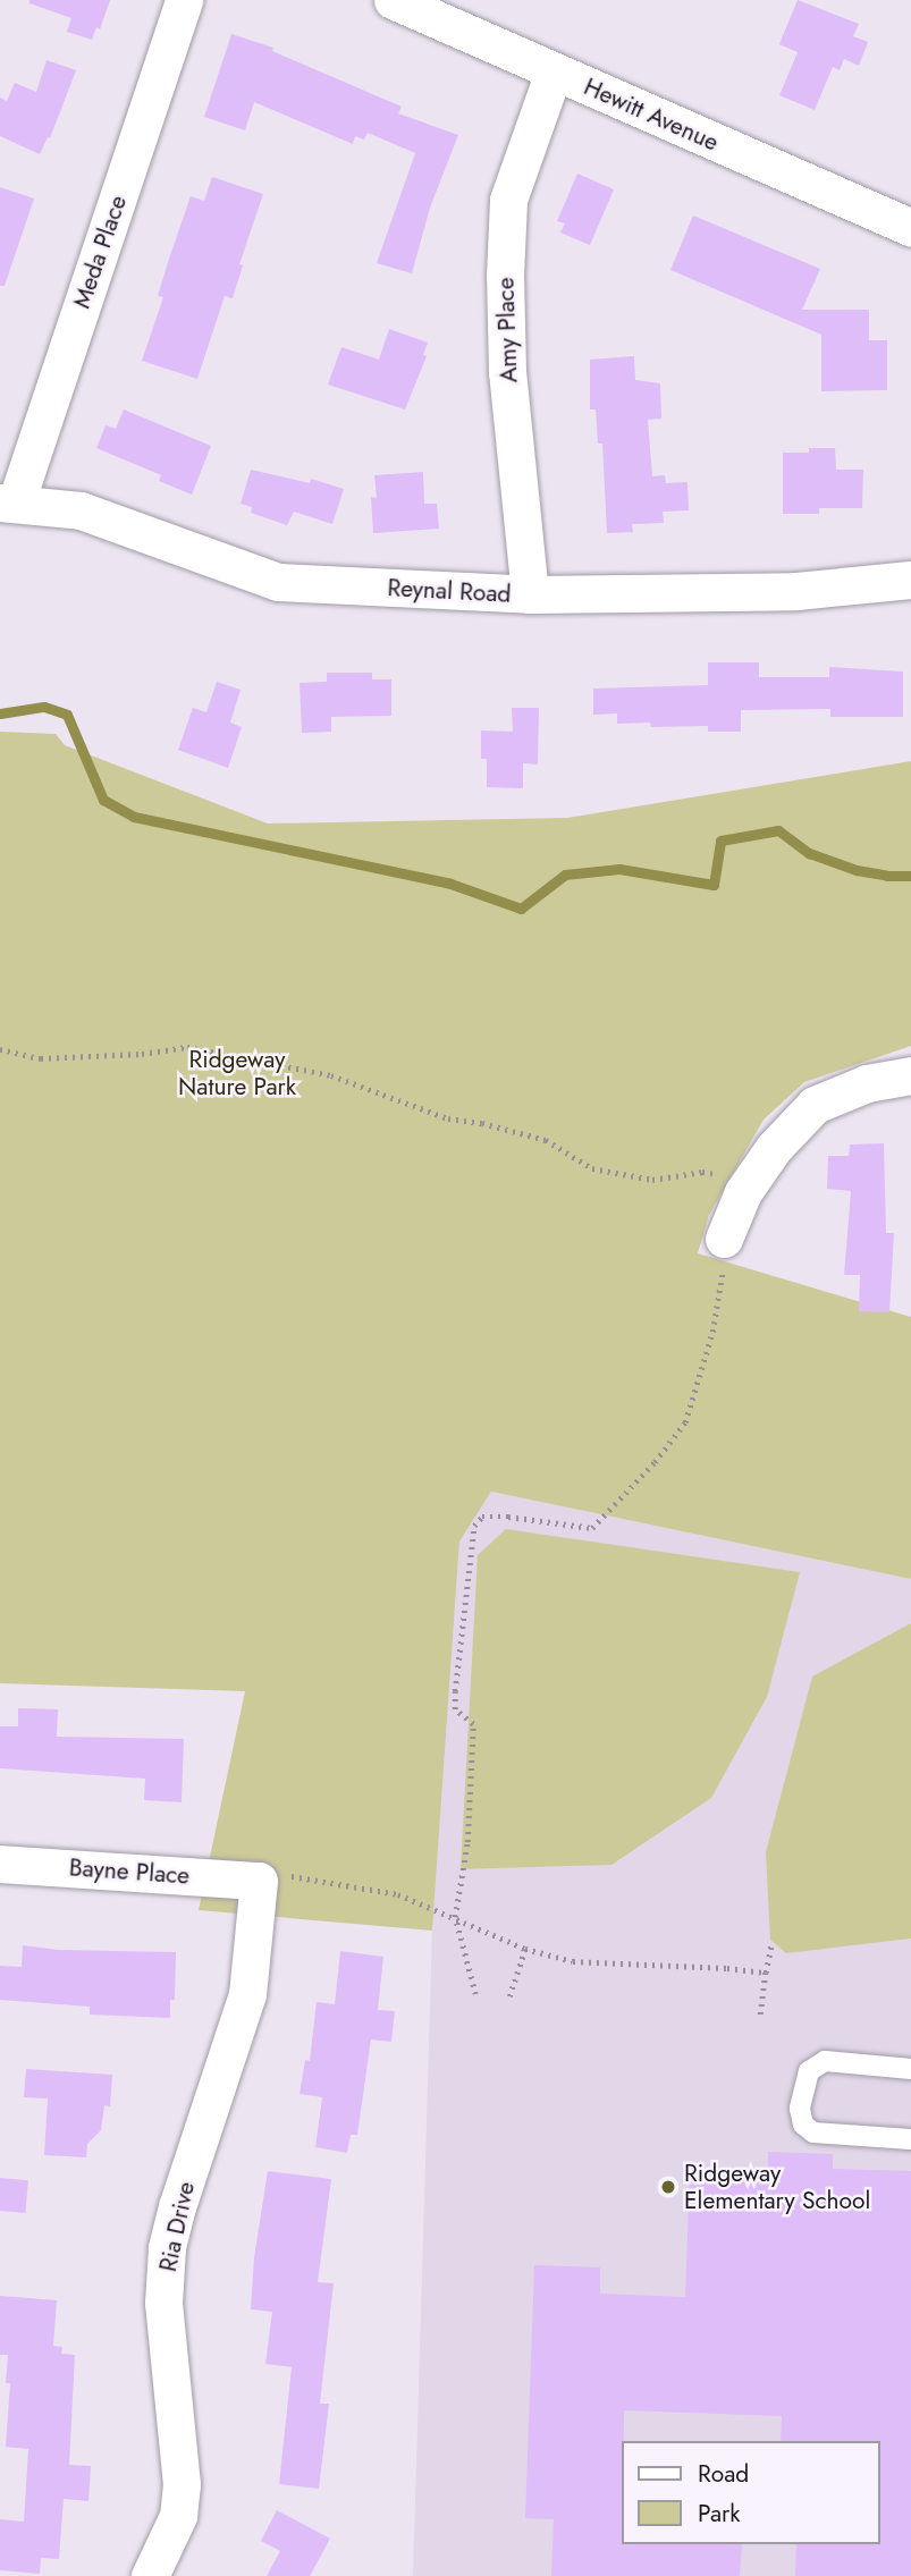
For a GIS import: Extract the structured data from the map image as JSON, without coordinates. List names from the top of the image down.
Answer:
{
  "streets": {
    "street": [
      "Hewitt Avenue",
      "Meda Place",
      "Amy Place",
      "Reynal Road",
      "Bayne Place",
      "Ria Drive"
    ]
  },
  "crossings": [
    ["Hewitt Avenue", "Amy Place"],
    ["Meda Place", "Reynal Road"],
    ["Amy Place", "Reynal Road"],
    ["Bayne Place", "Ria Drive"]
  ],
  "parks": ["Ridgeway Nature Park"],
  "places": ["Ridgeway Elementary School"],
  "legend": ["Road", "Park"]
}
